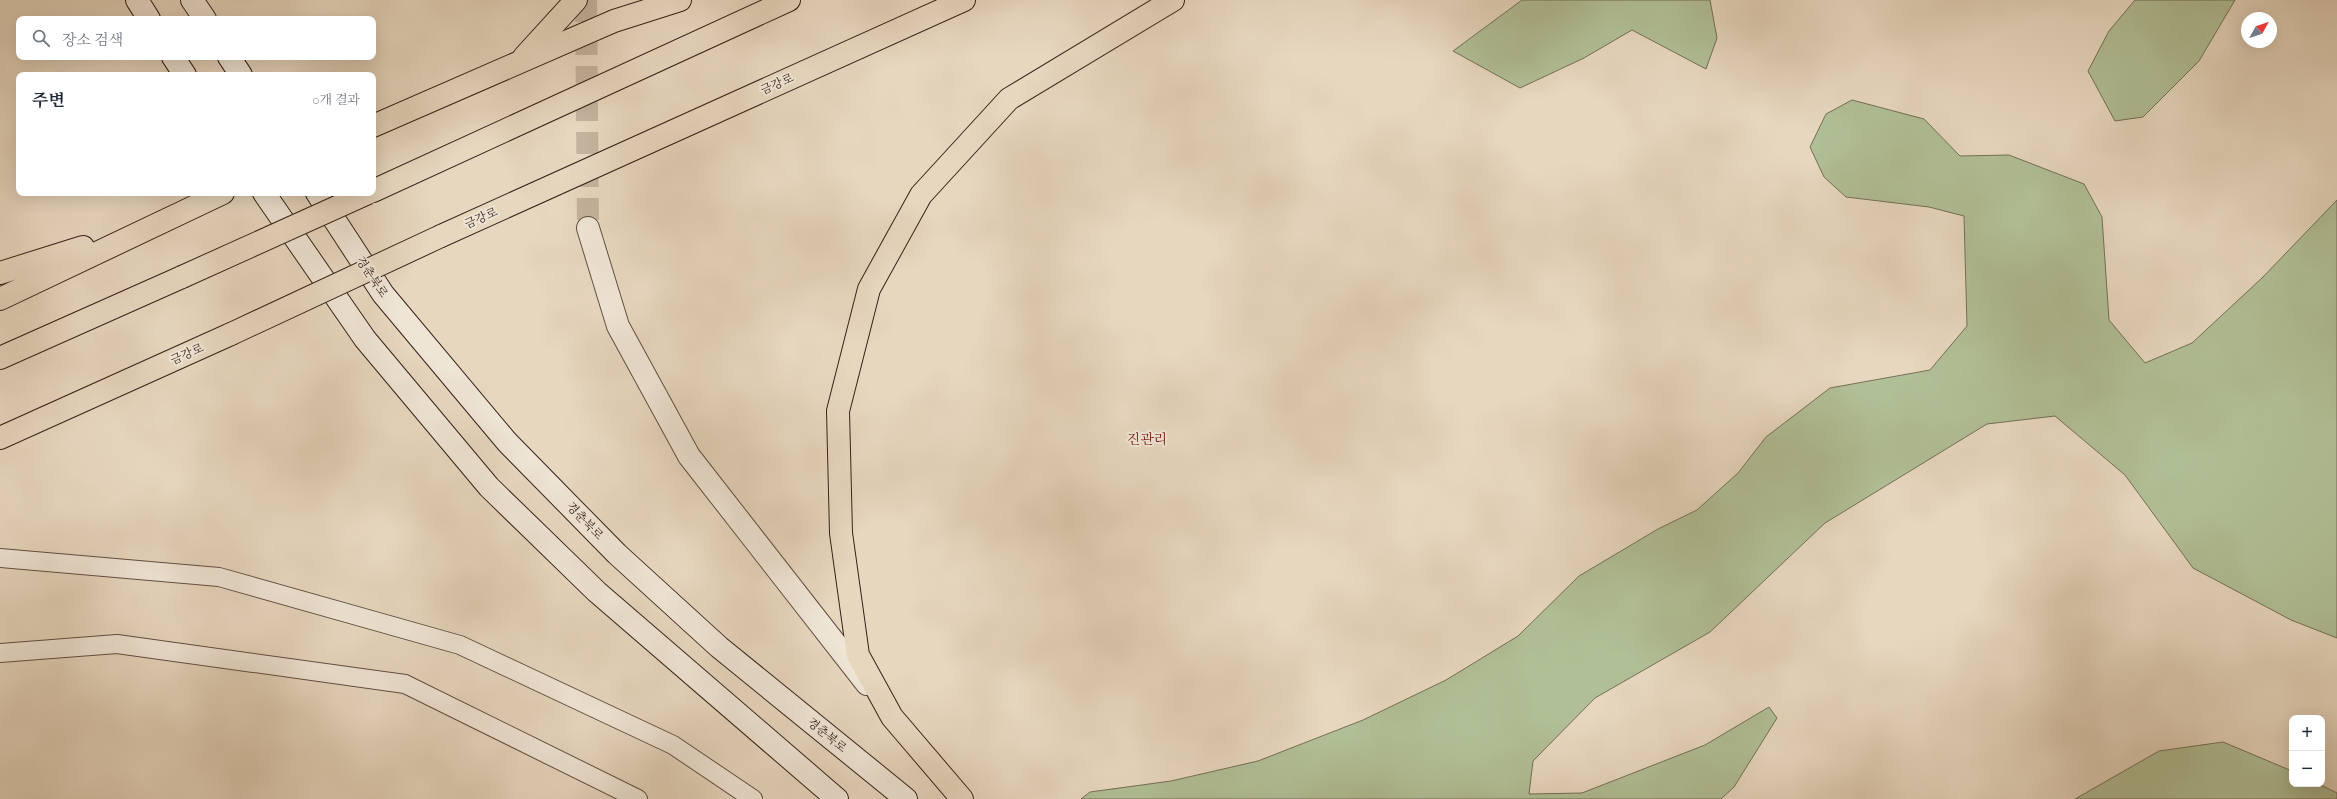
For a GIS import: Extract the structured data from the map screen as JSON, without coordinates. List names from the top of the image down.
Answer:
{
  "streets": {
    "highway": ["금강로"],
    "main road": ["경춘북로"]
  },
  "districts": ["진관리"],
  "north": "top right",
  "page": {
    "search": "장소 검색",
    "heading": ["주변", "0개 결과"],
    "map_buttons": ["+", "−"]
  }
}
